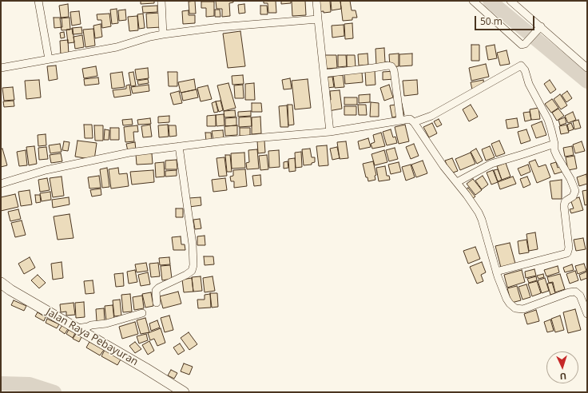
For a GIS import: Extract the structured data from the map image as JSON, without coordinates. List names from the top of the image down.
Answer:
{
  "streets": {
    "main road": ["Jalan Raya Pebayuran"]
  },
  "scale_bar": "50 m",
  "north": "bottom"
}
